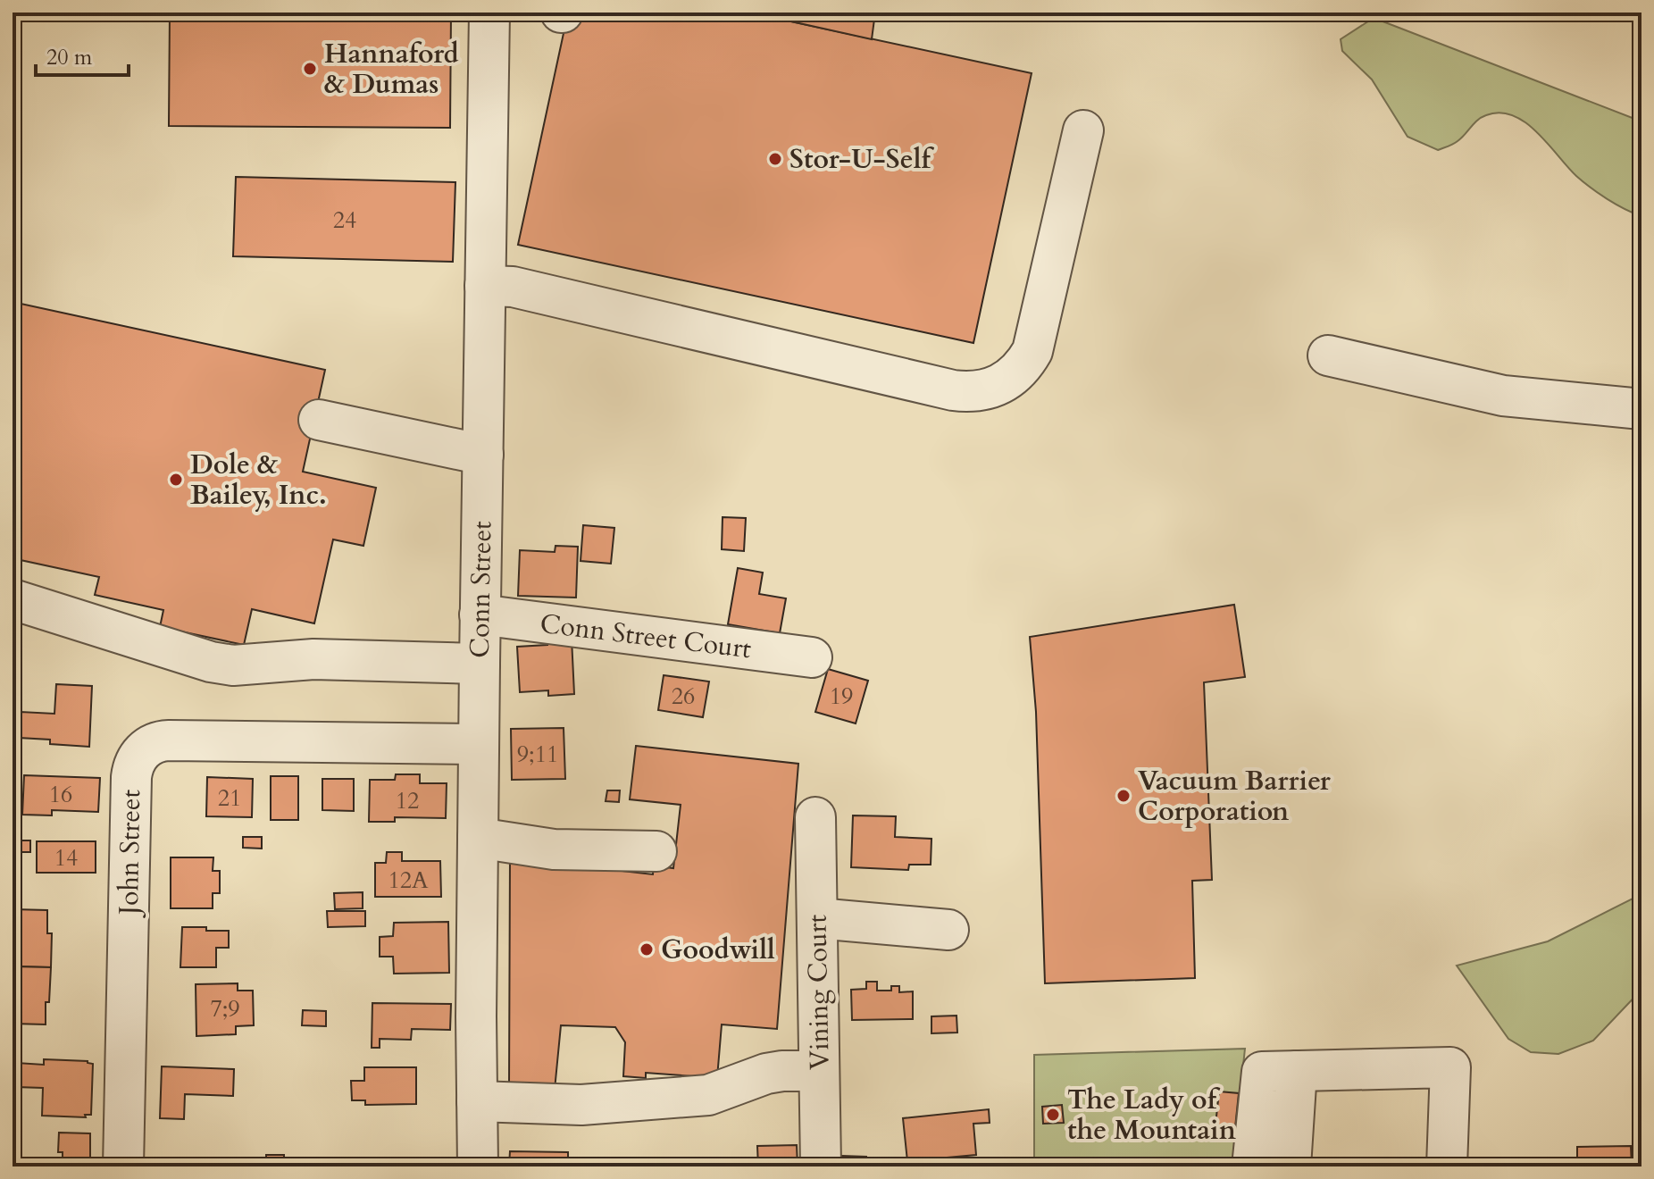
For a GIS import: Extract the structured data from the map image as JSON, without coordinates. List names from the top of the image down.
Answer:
{
  "streets": {
    "street": [
      "Conn Street",
      "Conn Street Court",
      "John Street",
      "Vining Court"
    ]
  },
  "crossings": [
    ["Conn Street", "Conn Street Court"],
    ["Conn Street", "John Street"]
  ],
  "places": [
    "Hannaford & Dumas",
    "Stor-U-Self",
    "Dole & Bailey, Inc.",
    "Vacuum Barrier Corporation",
    "Goodwill",
    "The Lady of the Mountain"
  ],
  "house_numbers": [
    "24",
    "26",
    "19",
    "9;11",
    "16",
    "21",
    "12",
    "14",
    "12A",
    "7;9"
  ],
  "scale_bar": "20 m"
}
